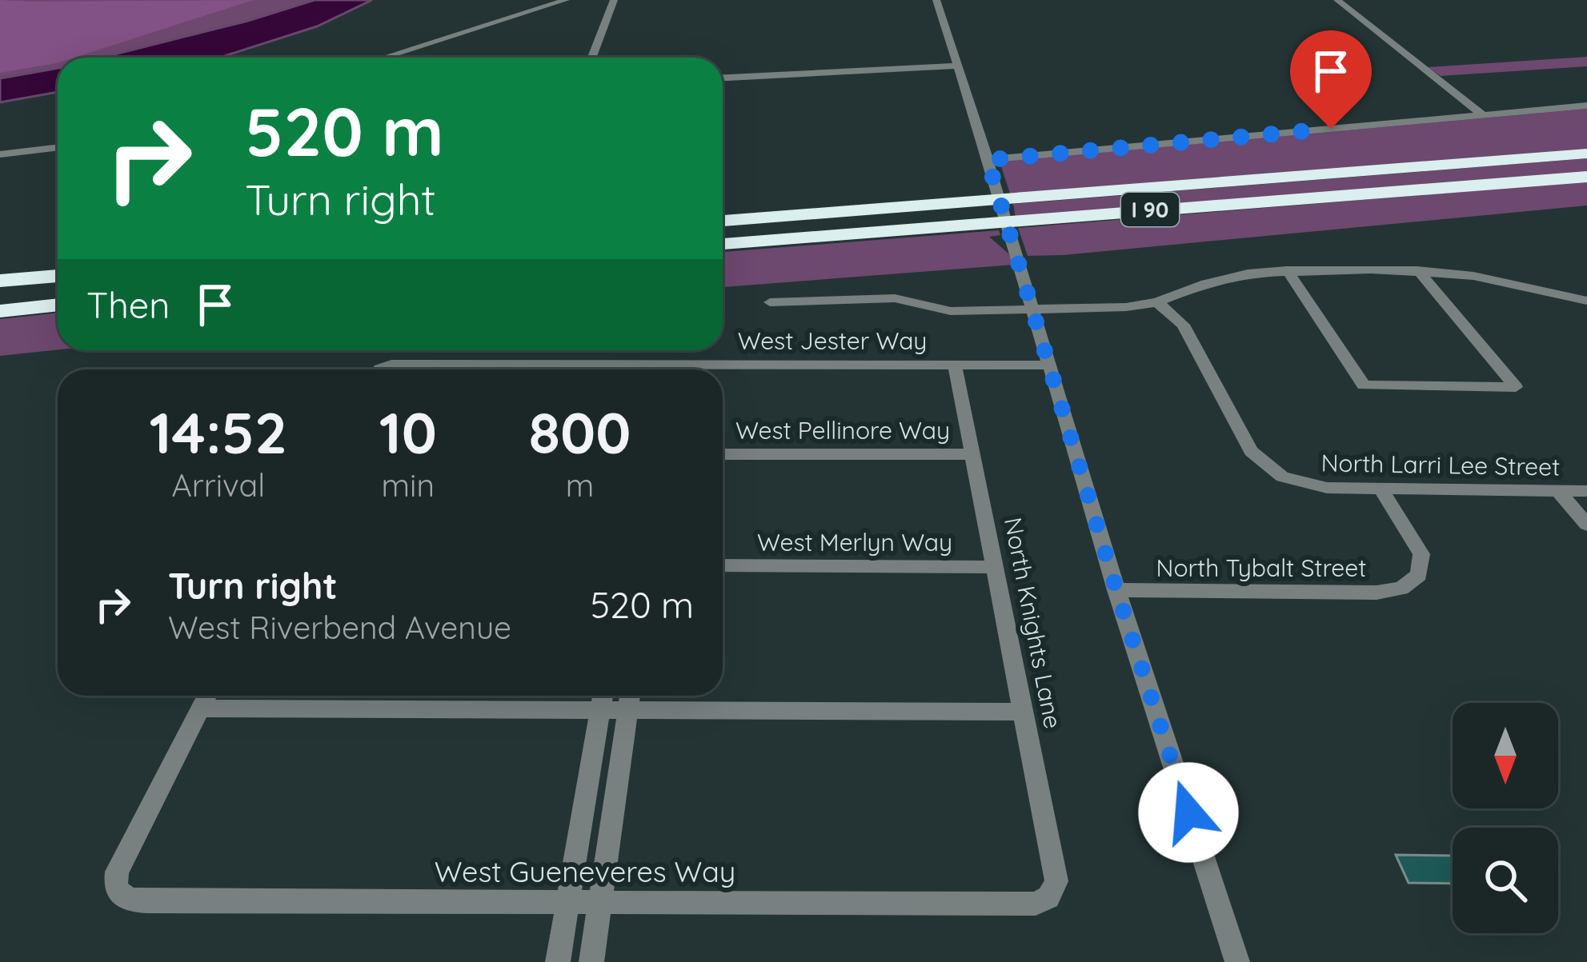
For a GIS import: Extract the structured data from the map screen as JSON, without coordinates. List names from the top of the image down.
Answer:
{
  "streets": {
    "highway": ["I 90"],
    "street": [
      "West Jester Way",
      "West Pellinore Way",
      "North Larri Lee Street",
      "West Merlyn Way",
      "North Tybalt Street",
      "North Knights Lane",
      "West Gueneveres Way"
    ]
  },
  "crossings": [
    ["West Jester Way", "North Knights Lane"],
    ["West Pellinore Way", "North Knights Lane"],
    ["North Larri Lee Street", "North Tybalt Street"],
    ["West Merlyn Way", "North Knights Lane"],
    ["North Knights Lane", "West Gueneveres Way"]
  ],
  "north": "bottom",
  "page": {
    "turn": ["520 m", "Turn right"],
    "then": "Then",
    "eta": [
      "14:52",
      "Arrival",
      "10",
      "min",
      "800",
      "m"
    ],
    "list": [
      {
        "name": "Turn right",
        "note": "West Riverbend Avenue",
        "value": "520 m"
      }
    ]
  }
}
